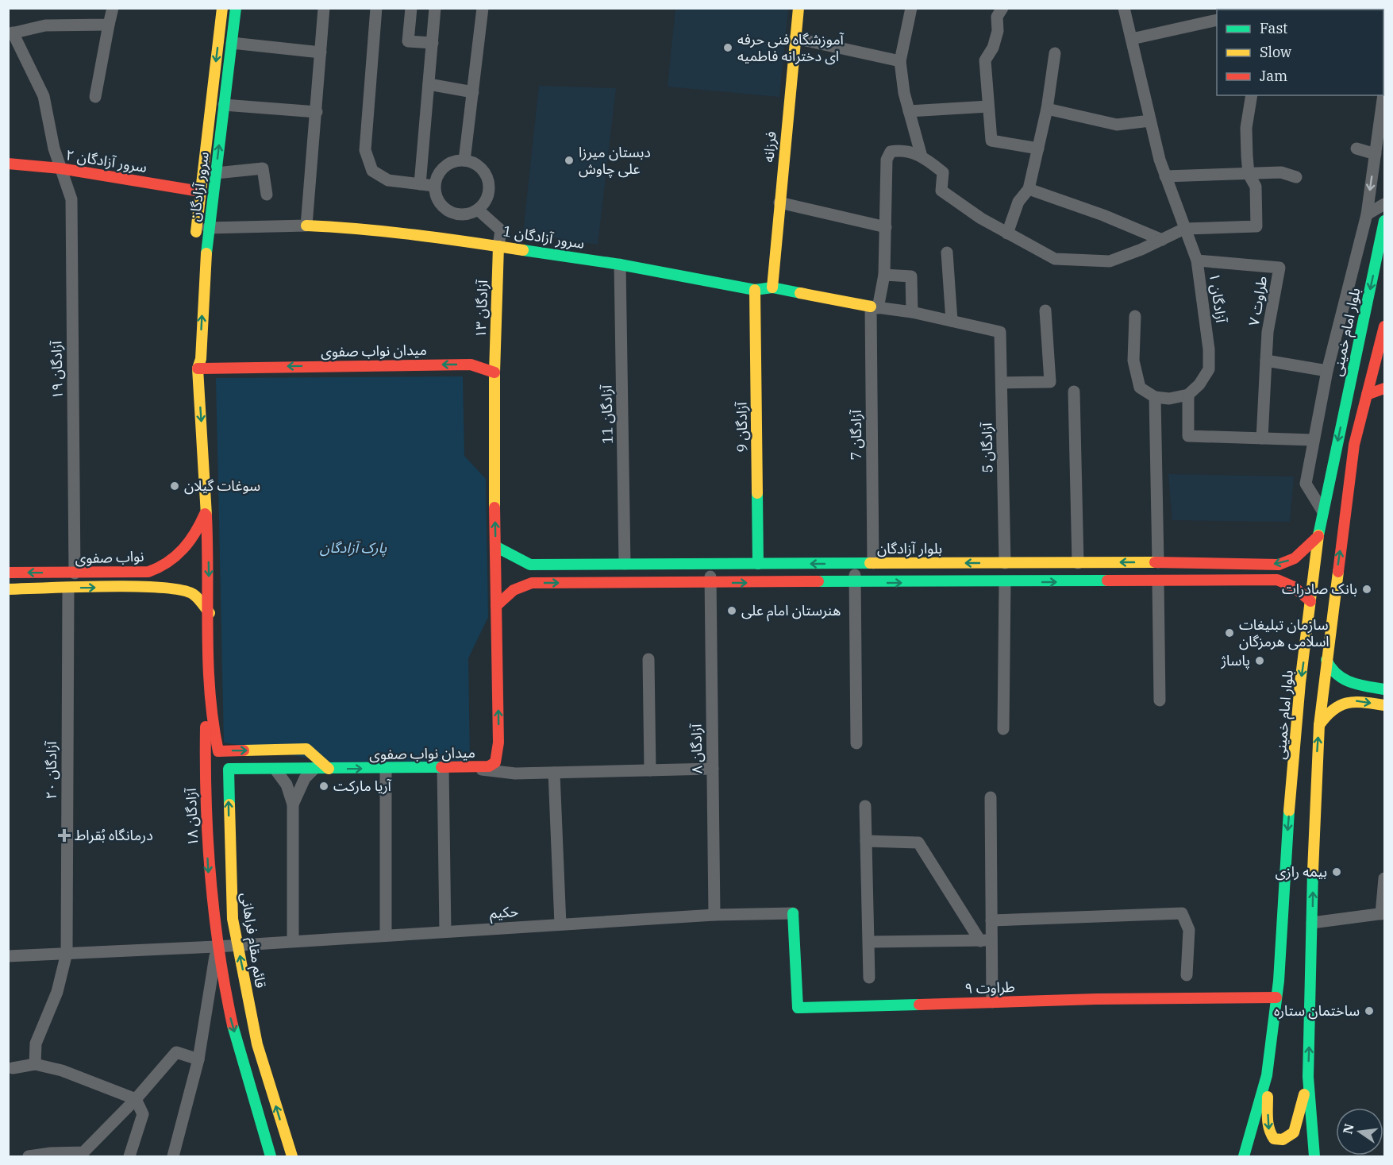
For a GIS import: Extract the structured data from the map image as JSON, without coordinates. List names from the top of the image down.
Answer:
{
  "streets": {
    "main road": [
      "فرزانه",
      "سرور آزادگان ۲",
      "سرور آزادگان",
      "سرور آزادگان 1",
      "آزادگان ۱۳",
      "بلوار امام خمینی",
      "میدان نواب صفوی",
      "آزادگان 9",
      "بلوار آزادگان",
      "نواب صفوی",
      "آزادگان ۱۸",
      "قائم مقام فراهانی",
      "طراوت ۹"
    ],
    "street": [
      "آزادگان ۱",
      "طراوت ۷",
      "آزادگان ۱۹",
      "آزادگان 11",
      "آزادگان 7",
      "آزادگان 5",
      "آزادگان ۸",
      "آزادگان ۲۰",
      "حکیم"
    ]
  },
  "crossings": [
    ["فرزانه", "سرور آزادگان 1"],
    ["سرور آزادگان ۲", "سرور آزادگان"],
    ["سرور آزادگان ۲", "آزادگان ۱۹"],
    ["سرور آزادگان", "سرور آزادگان 1"],
    ["سرور آزادگان", "میدان نواب صفوی"],
    ["سرور آزادگان 1", "آزادگان ۱۳"],
    ["سرور آزادگان 1", "آزادگان 11"],
    ["سرور آزادگان 1", "آزادگان 9"],
    ["سرور آزادگان 1", "آزادگان 7"],
    ["آزادگان ۱", "طراوت ۷"],
    ["آزادگان ۱۳", "میدان نواب صفوی"],
    ["بلوار امام خمینی", "بلوار آزادگان"],
    ["بلوار امام خمینی", "طراوت ۹"],
    ["میدان نواب صفوی", "بلوار آزادگان"],
    ["میدان نواب صفوی", "قائم مقام فراهانی"],
    ["آزادگان ۱۹", "نواب صفوی"],
    ["آزادگان 11", "بلوار آزادگان"],
    ["آزادگان 9", "بلوار آزادگان"],
    ["آزادگان 7", "بلوار آزادگان"],
    ["آزادگان 5", "بلوار آزادگان"],
    ["بلوار آزادگان", "آزادگان ۸"],
    ["نواب صفوی", "آزادگان ۲۰"],
    ["آزادگان ۸", "حکیم"],
    ["آزادگان ۲۰", "حکیم"],
    ["آزادگان ۱۸", "حکیم"],
    ["حکیم", "قائم مقام فراهانی"],
    ["حکیم", "طراوت ۹"]
  ],
  "one_way": ["آزادگان ۱۸"],
  "parks": ["پارک آزادگان"],
  "places": {
    "other": [
      "آموزشگاه فنی حرفه ای دخترانه فاطمیه",
      "دبستان میرزا علی چاوش",
      "سوغات گیلان",
      "بانک صادرات",
      "هنرستان امام علی",
      "سازمان تبلیغات اسلامی هرمزگان",
      "پاساژ",
      "آریا مارکت",
      "بیمه رازی",
      "ساختمان ستاره"
    ],
    "health": ["درمانگاه بُقراط"]
  },
  "legend": ["Fast", "Slow", "Jam"],
  "north": "left"
}
